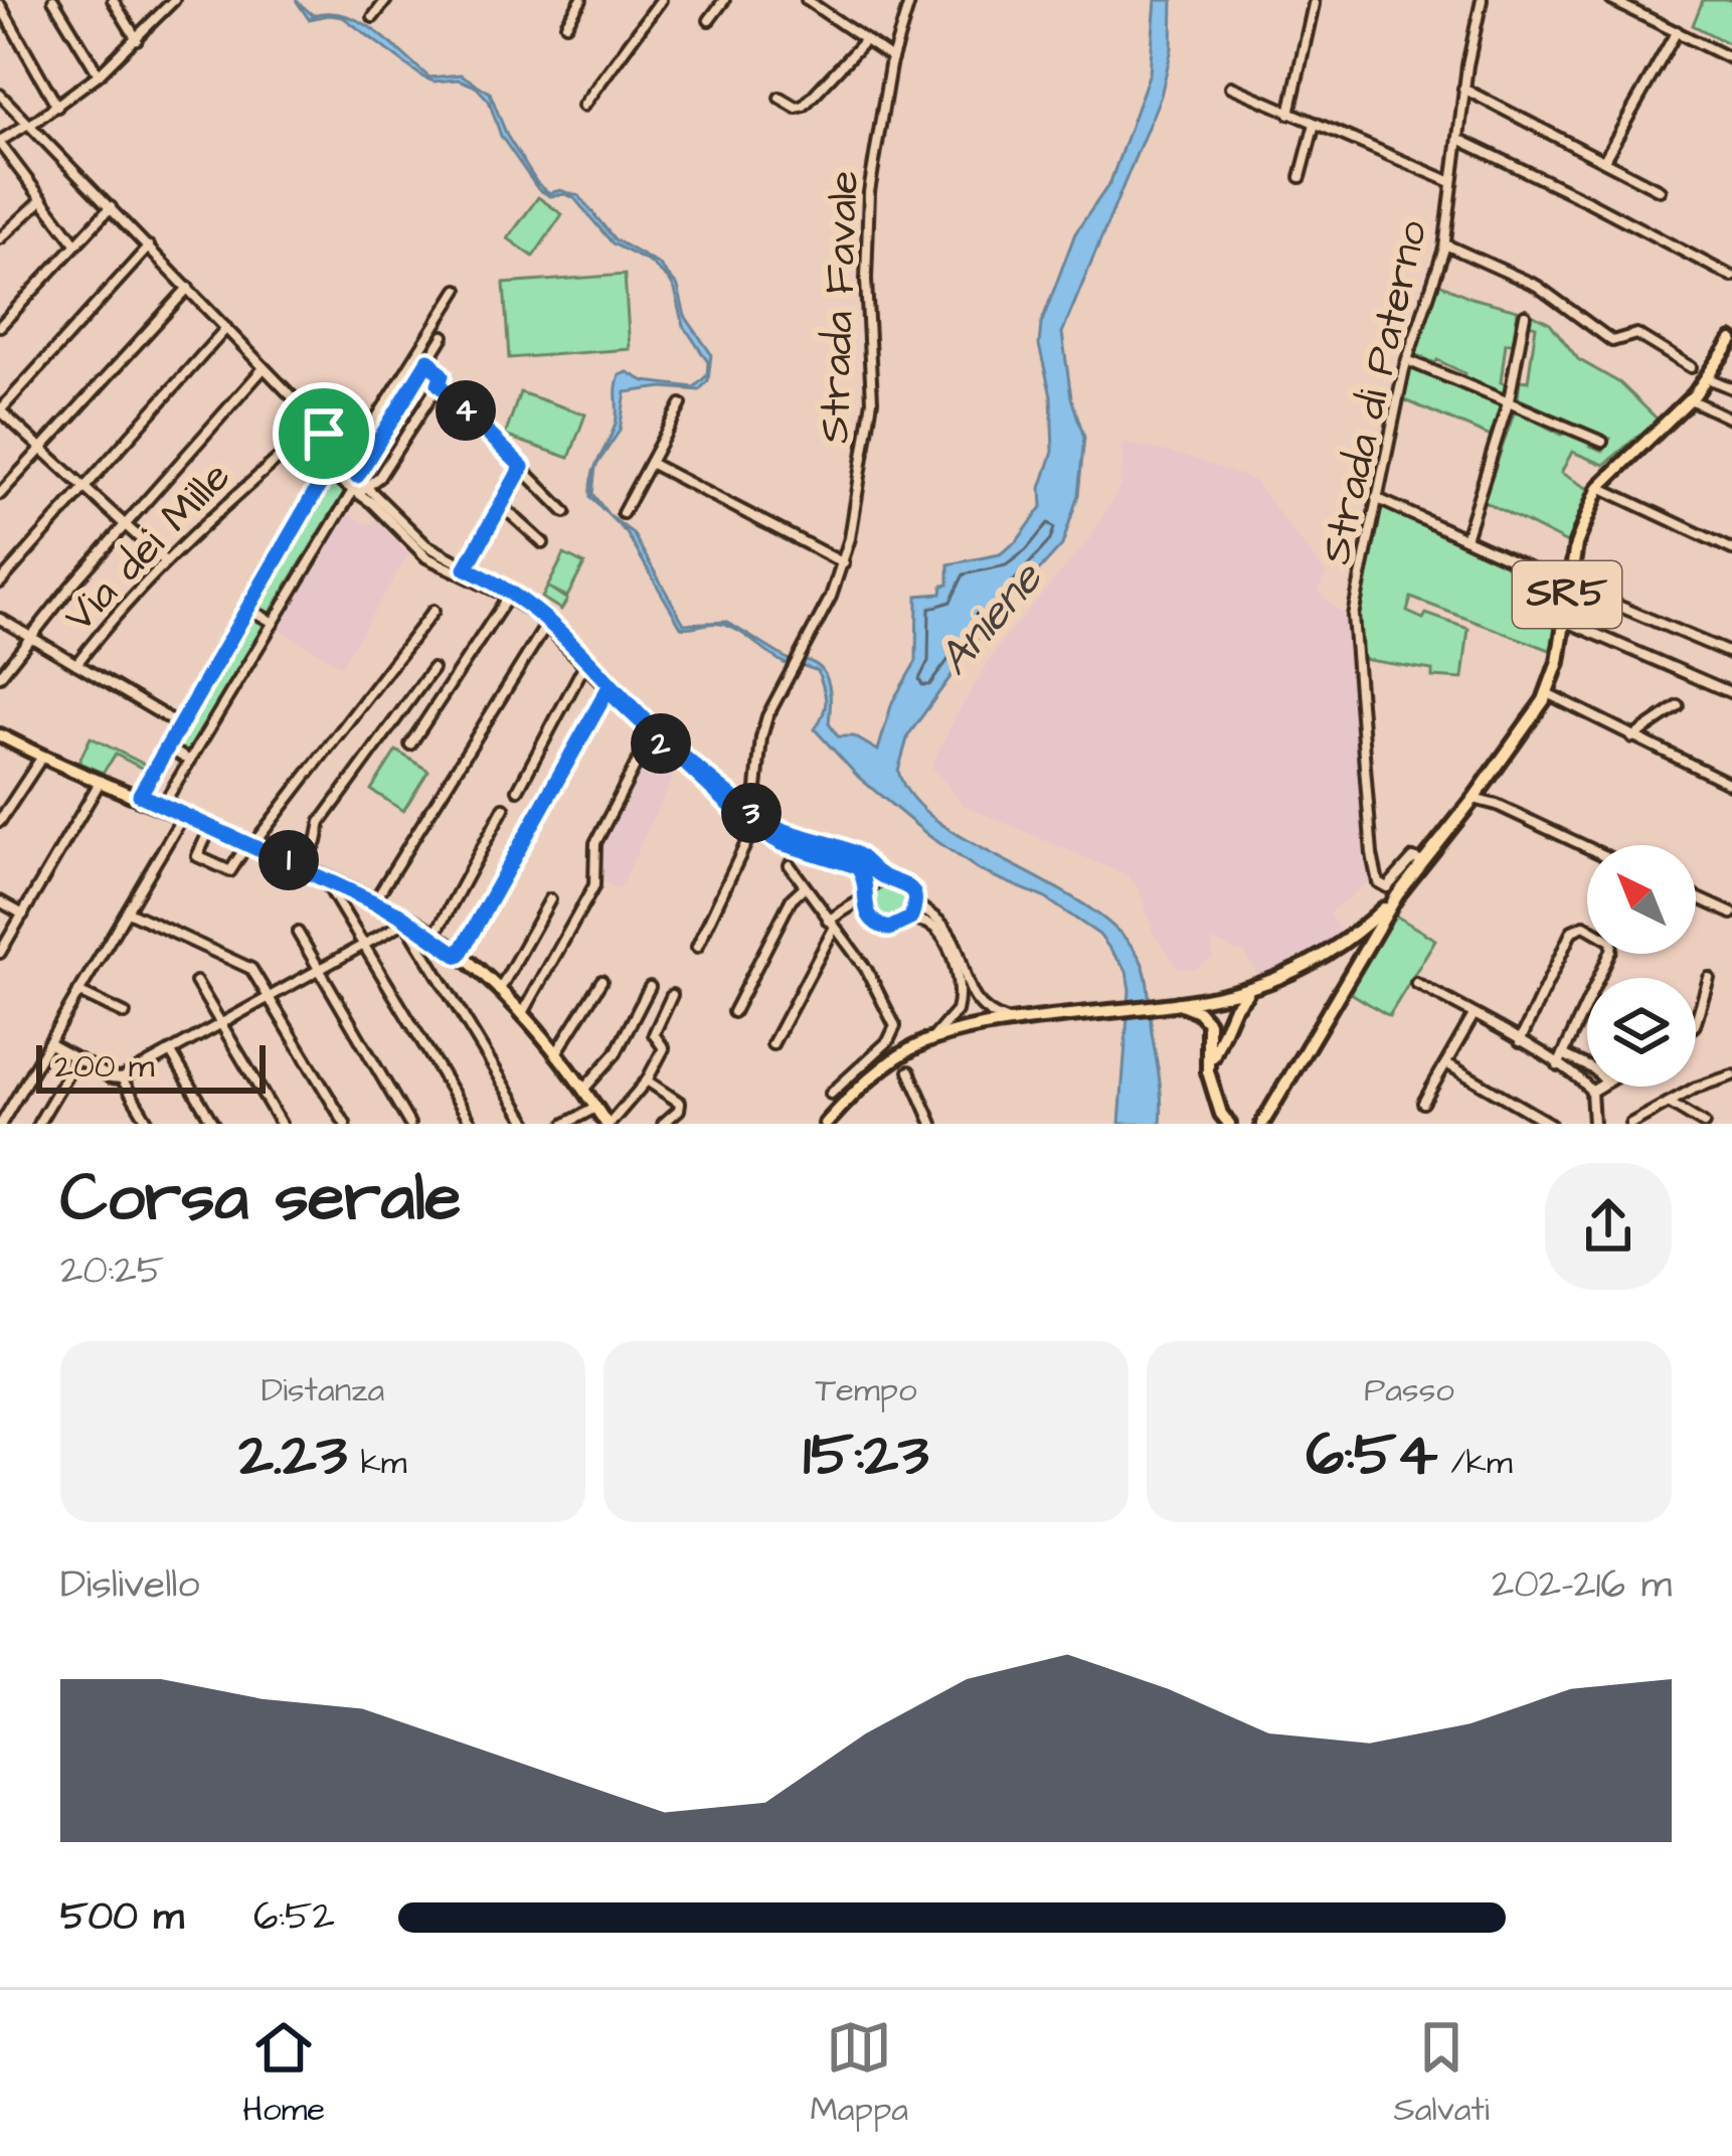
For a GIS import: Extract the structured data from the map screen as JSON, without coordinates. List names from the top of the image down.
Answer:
{
  "streets": {
    "main road": ["SR5"],
    "street": ["Strada Favale", "Strada di Paterno", "Via dei Mille"]
  },
  "crossings": [
    ["Strada di Paterno", "SR5"]
  ],
  "water": ["Aniene"],
  "scale_bar": "200 m",
  "north": "top left",
  "page": {
    "pins": [
      "4",
      "2",
      "3",
      "1"
    ],
    "scale": "200 m",
    "heading": ["Corsa serale", "20:25"],
    "stats": [
      ["Distanza", "2.23 km"],
      ["Tempo", "15:23"],
      ["Passo", "6:54 /km"]
    ],
    "chart": ["Dislivello", "202–216 m"],
    "list": [
      {
        "name": "500 m",
        "note": "6:52"
      }
    ],
    "tabs": ["Home", "Mappa", "Salvati"]
  }
}
